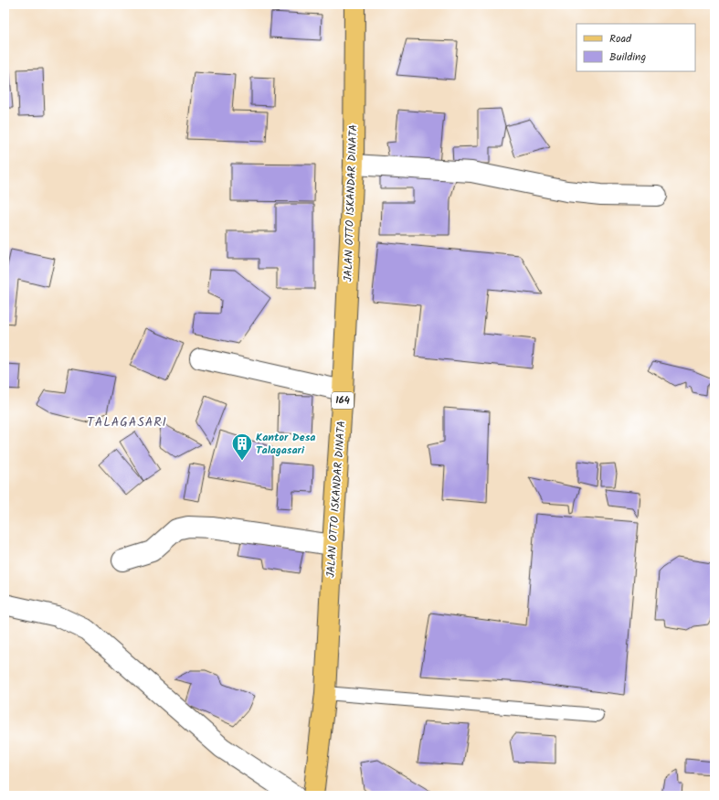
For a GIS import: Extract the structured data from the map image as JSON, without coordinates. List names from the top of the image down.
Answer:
{
  "streets": {
    "main road": ["JALAN OTTO ISKANDAR DINATA", "164"]
  },
  "districts": ["TALAGASARI"],
  "places": {
    "building": ["Kantor Desa Talagasari"]
  },
  "legend": ["Road", "Building"]
}
